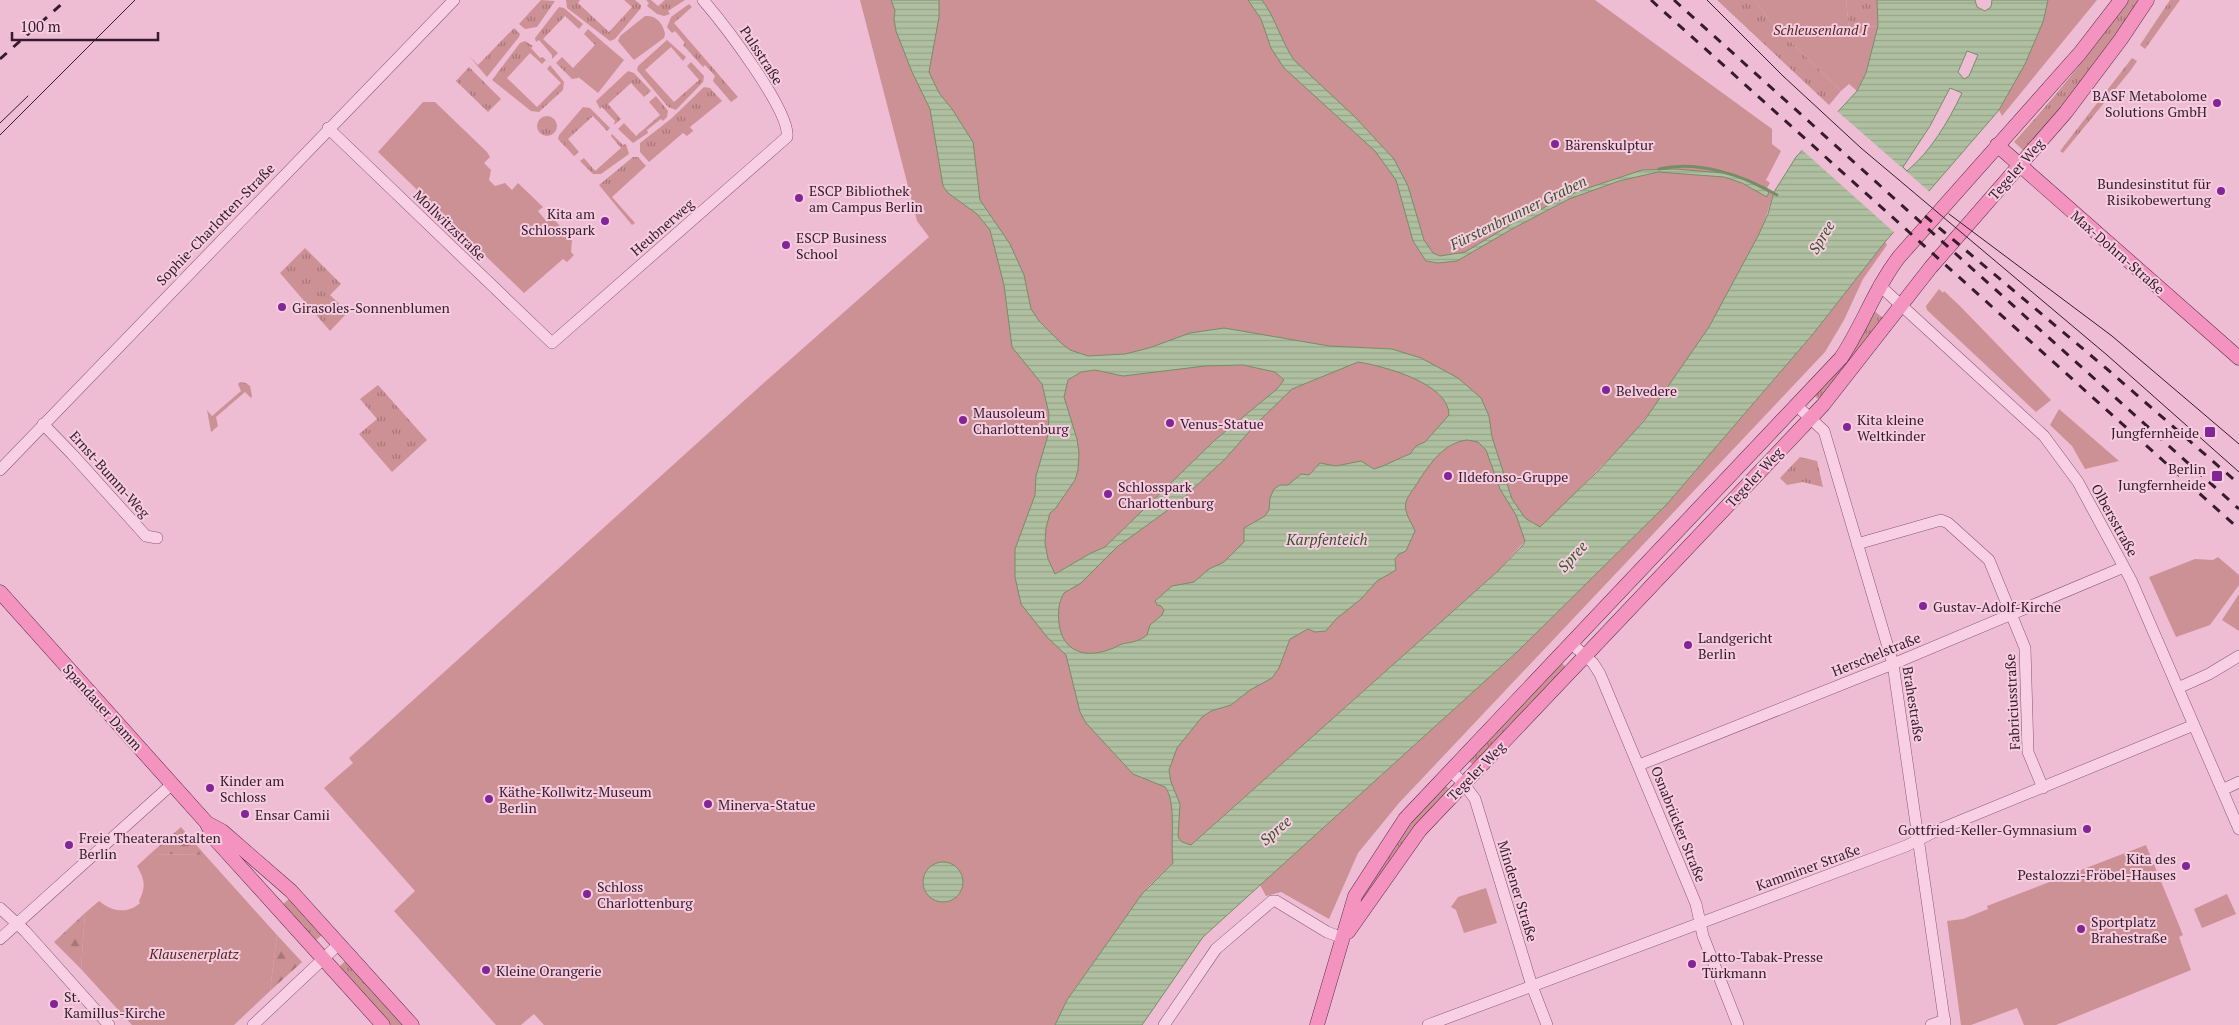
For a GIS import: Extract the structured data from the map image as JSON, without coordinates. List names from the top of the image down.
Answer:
{
  "streets": {
    "main road": ["Tegeler Weg", "Max-Dohrn-Straße", "Spandauer Damm"],
    "street": [
      "Pulsstraße",
      "Sophie-Charlotten-Straße",
      "Mollwitzstraße",
      "Heubnerweg",
      "Ernst-Bumm-Weg",
      "Olbersstraße",
      "Herschelstraße",
      "Fabriciusstraße",
      "Brahestraße",
      "Osnabrücker Straße",
      "Kamminer Straße",
      "Mindener Straße"
    ]
  },
  "crossings": [
    ["Pulsstraße", "Heubnerweg"],
    ["Tegeler Weg", "Max-Dohrn-Straße"],
    ["Tegeler Weg", "Olbersstraße"],
    ["Tegeler Weg", "Brahestraße"],
    ["Tegeler Weg", "Osnabrücker Straße"],
    ["Tegeler Weg", "Mindener Straße"],
    ["Sophie-Charlotten-Straße", "Mollwitzstraße"],
    ["Sophie-Charlotten-Straße", "Ernst-Bumm-Weg"],
    ["Mollwitzstraße", "Heubnerweg"],
    ["Olbersstraße", "Herschelstraße"],
    ["Olbersstraße", "Kamminer Straße"],
    ["Herschelstraße", "Fabriciusstraße"],
    ["Herschelstraße", "Brahestraße"],
    ["Herschelstraße", "Osnabrücker Straße"],
    ["Fabriciusstraße", "Brahestraße"],
    ["Fabriciusstraße", "Kamminer Straße"],
    ["Brahestraße", "Kamminer Straße"],
    ["Osnabrücker Straße", "Kamminer Straße"],
    ["Kamminer Straße", "Mindener Straße"]
  ],
  "water": ["Fürstenbrunner Graben", "Spree", "Karpfenteich"],
  "parks": ["Schleusenland I", "Klausenerplatz"],
  "places": {
    "other": [
      "BASF Metabolome Solutions GmbH",
      "Bärenskulptur",
      "Bundesinstitut für Risikobewertung",
      "ESCP Bibliothek am Campus Berlin",
      "Kita am Schlosspark",
      "ESCP Business School",
      "Girasoles-Sonnenblumen",
      "Belvedere",
      "Mausoleum Charlottenburg",
      "Venus-Statue",
      "Kita kleine Weltkinder",
      "Ildefonso-Gruppe",
      "Schlosspark Charlottenburg",
      "Gustav-Adolf-Kirche",
      "Landgericht Berlin",
      "Kinder am Schloss",
      "Käthe-Kollwitz-Museum Berlin",
      "Minerva-Statue",
      "Ensar Camii",
      "Gottfried-Keller-Gymnasium",
      "Freie Theateranstalten Berlin",
      "Kita des Pestalozzi-Fröbel-Hauses",
      "Schloss Charlottenburg",
      "Sportplatz Brahestraße",
      "Lotto-Tabak-Presse Türkmann",
      "Kleine Orangerie",
      "St. Kamillus-Kirche"
    ],
    "transit": ["Jungfernheide", "Berlin Jungfernheide"]
  },
  "scale_bar": "100 m"
}
